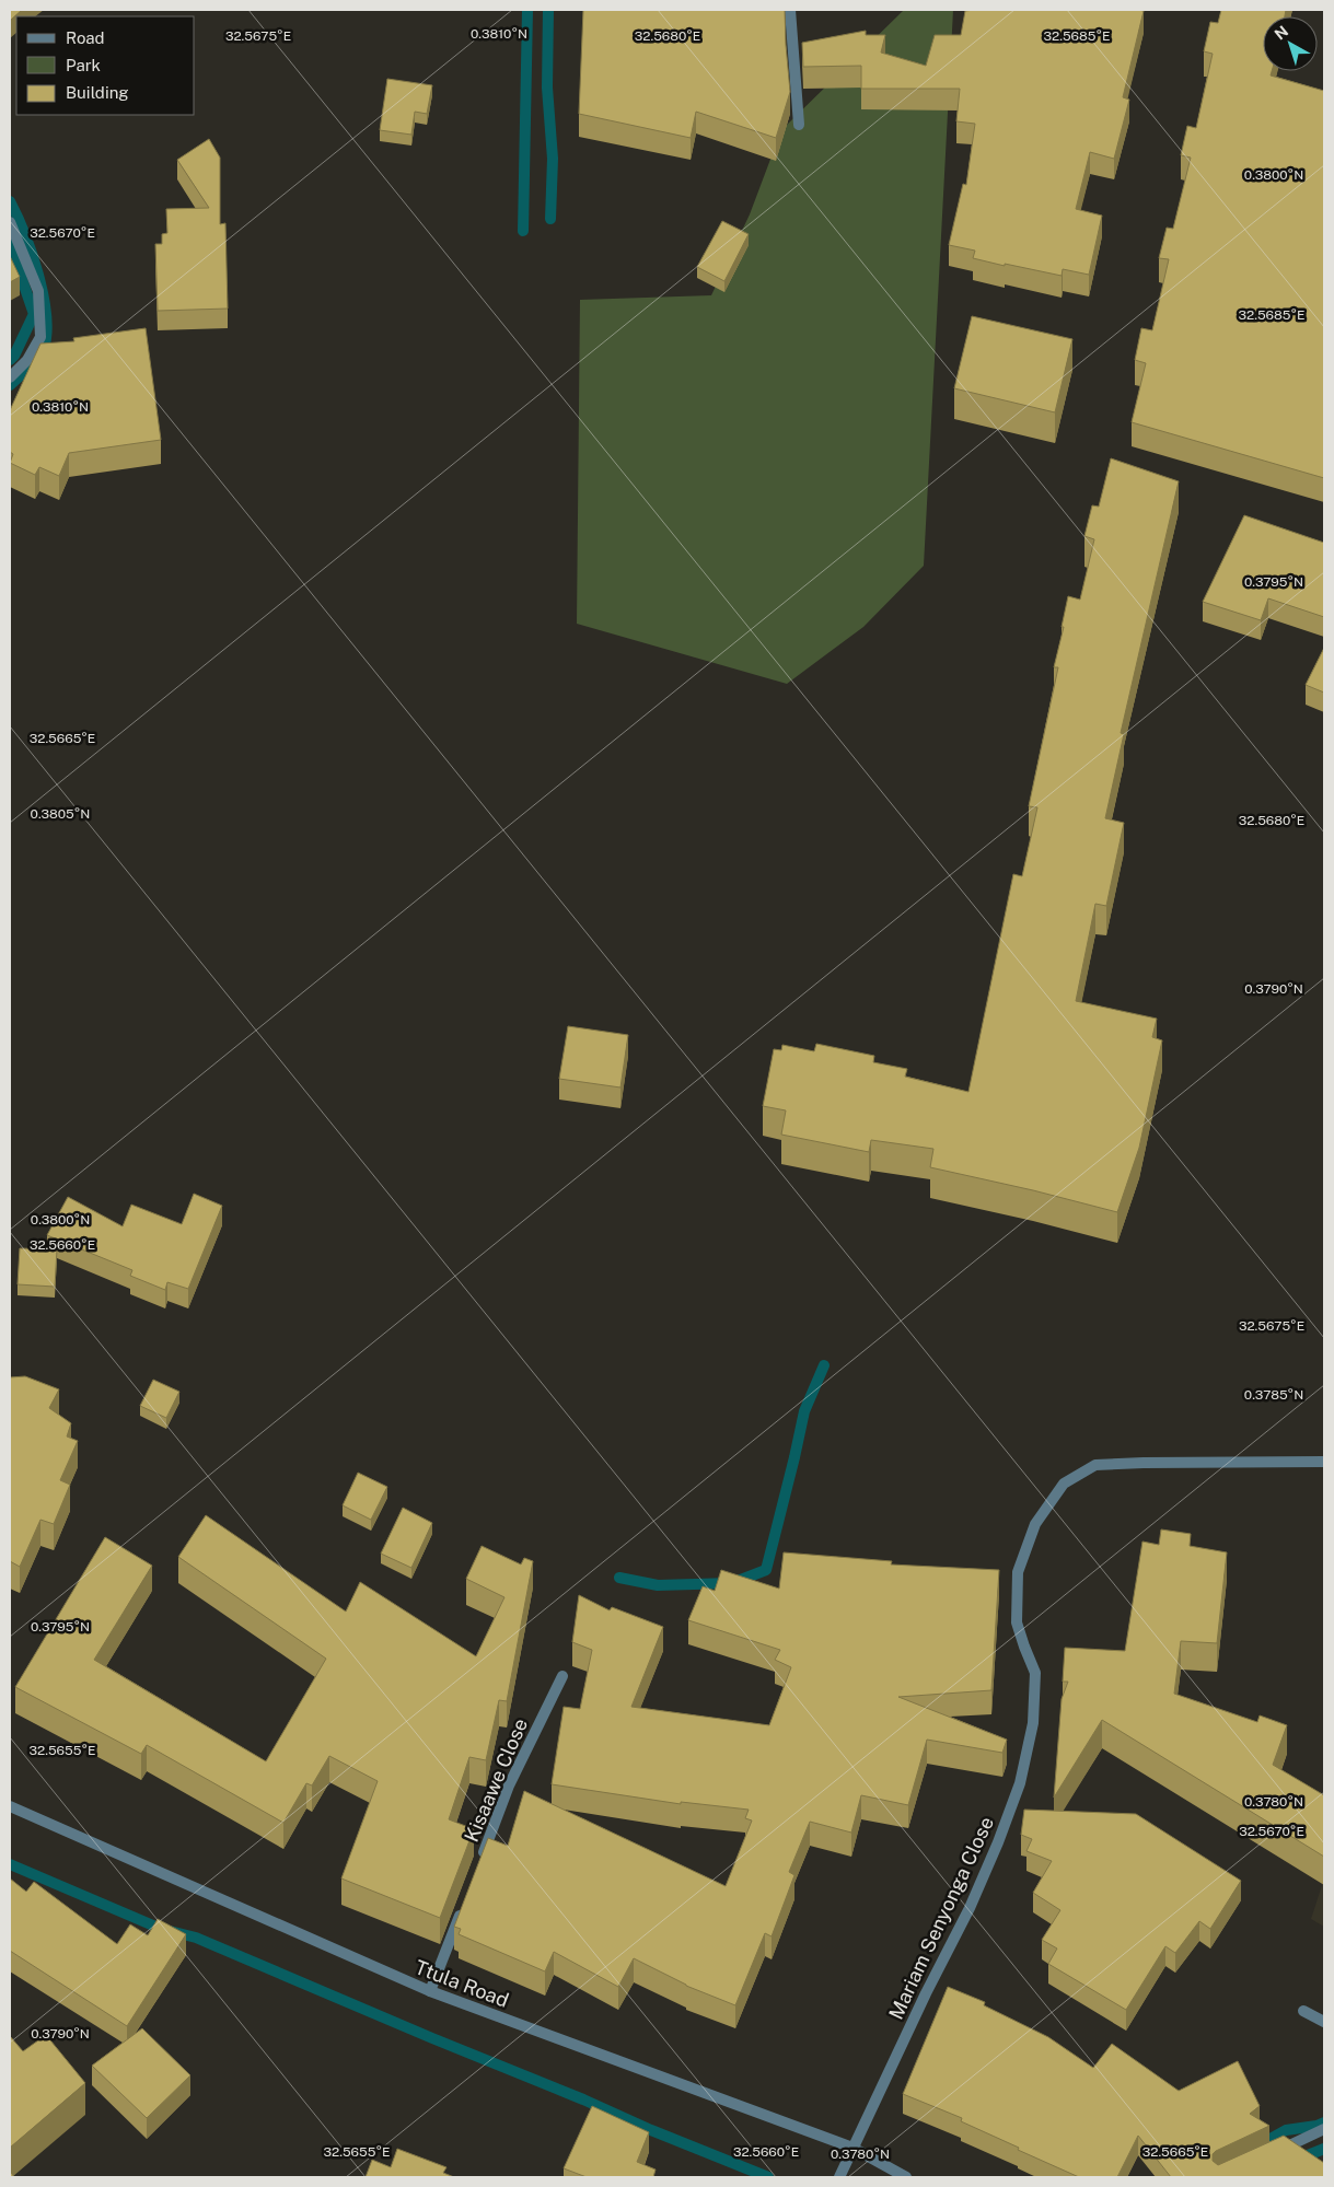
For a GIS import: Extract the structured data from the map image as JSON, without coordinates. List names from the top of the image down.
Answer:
{
  "streets": {
    "street": ["Kisaawe Close", "Mariam Senyonga Close", "Ttula Road"]
  },
  "crossings": [
    ["Mariam Senyonga Close", "Ttula Road"]
  ],
  "legend": ["Road", "Park", "Building"],
  "north": "top left",
  "coordinates": [
    "0.3810°N",
    "32.5675°E",
    "32.5680°E",
    "32.5685°E",
    "0.3800°N",
    "32.5670°E",
    "0.3795°N",
    "32.5665°E",
    "0.3805°N",
    "0.3790°N",
    "32.5660°E",
    "0.3785°N",
    "32.5655°E",
    "0.3780°N"
  ]
}
